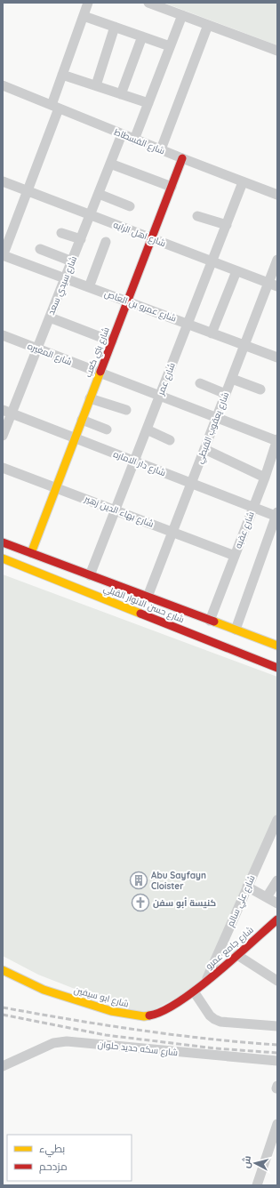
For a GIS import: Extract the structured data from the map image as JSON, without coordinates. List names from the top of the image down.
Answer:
{
  "streets": {
    "street": [
      "شارع الفسطاط",
      "شارع اهل الرايه",
      "شارع سيدي سعد",
      "شارع عمرو بن العاص",
      "شارع بني كعب",
      "شارع المغيره",
      "شارع عمر",
      "شارع يعقوب القبطي",
      "شارع دار الاماره",
      "شارع بهاء الدين زهير",
      "شارع عقبه",
      "شارع حسن الانوار القبلي",
      "شارع علي سالم",
      "شارع جامع عمرو",
      "شارع ابو سيفين",
      "شارع سكه حديد حلوان"
    ]
  },
  "crossings": [
    ["شارع الفسطاط", "شارع سيدي سعد"],
    ["شارع الفسطاط", "شارع بني كعب"],
    ["شارع الفسطاط", "شارع عمر"],
    ["شارع اهل الرايه", "شارع سيدي سعد"],
    ["شارع اهل الرايه", "شارع بني كعب"],
    ["شارع اهل الرايه", "شارع عمر"],
    ["شارع اهل الرايه", "شارع يعقوب القبطي"],
    ["شارع سيدي سعد", "شارع عمرو بن العاص"],
    ["شارع سيدي سعد", "شارع المغيره"],
    ["شارع سيدي سعد", "شارع دار الاماره"],
    ["شارع عمرو بن العاص", "شارع بني كعب"],
    ["شارع عمرو بن العاص", "شارع عمر"],
    ["شارع عمرو بن العاص", "شارع يعقوب القبطي"],
    ["شارع بني كعب", "شارع المغيره"],
    ["شارع بني كعب", "شارع دار الاماره"],
    ["شارع بني كعب", "شارع بهاء الدين زهير"],
    ["شارع بني كعب", "شارع حسن الانوار القبلي"],
    ["شارع المغيره", "شارع عمر"],
    ["شارع المغيره", "شارع يعقوب القبطي"],
    ["شارع المغيره", "شارع عقبه"],
    ["شارع عمر", "شارع دار الاماره"],
    ["شارع عمر", "شارع بهاء الدين زهير"],
    ["شارع عمر", "شارع حسن الانوار القبلي"],
    ["شارع يعقوب القبطي", "شارع دار الاماره"],
    ["شارع يعقوب القبطي", "شارع بهاء الدين زهير"],
    ["شارع يعقوب القبطي", "شارع حسن الانوار القبلي"],
    ["شارع دار الاماره", "شارع عقبه"],
    ["شارع بهاء الدين زهير", "شارع عقبه"],
    ["شارع عقبه", "شارع حسن الانوار القبلي"],
    ["شارع علي سالم", "شارع جامع عمرو"],
    ["شارع جامع عمرو", "شارع ابو سيفين"]
  ],
  "places": {
    "building": ["Abu Sayfayn Cloister"],
    "church": ["كنيسة أبو سفن"]
  },
  "legend": ["بطيء", "مزدحم"],
  "north": "left"
}
